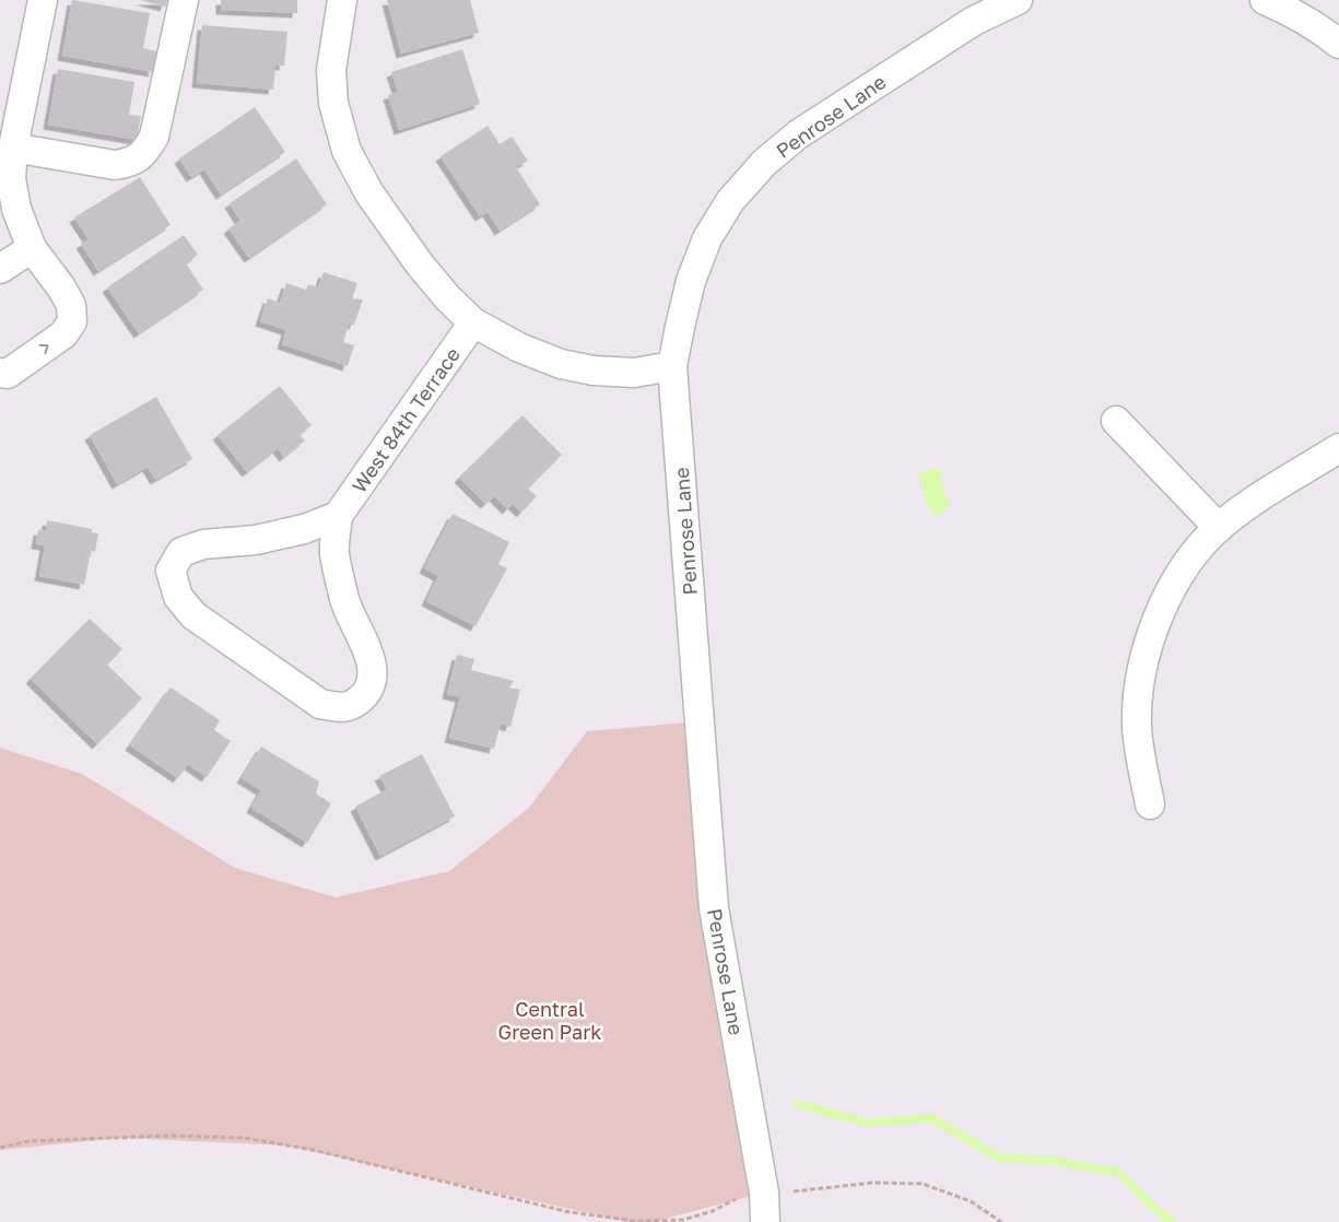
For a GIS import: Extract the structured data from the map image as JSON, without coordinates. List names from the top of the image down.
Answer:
{
  "streets": {
    "street": ["Penrose Lane", "West 84th Terrace"]
  },
  "parks": ["Central Green Park"]
}
